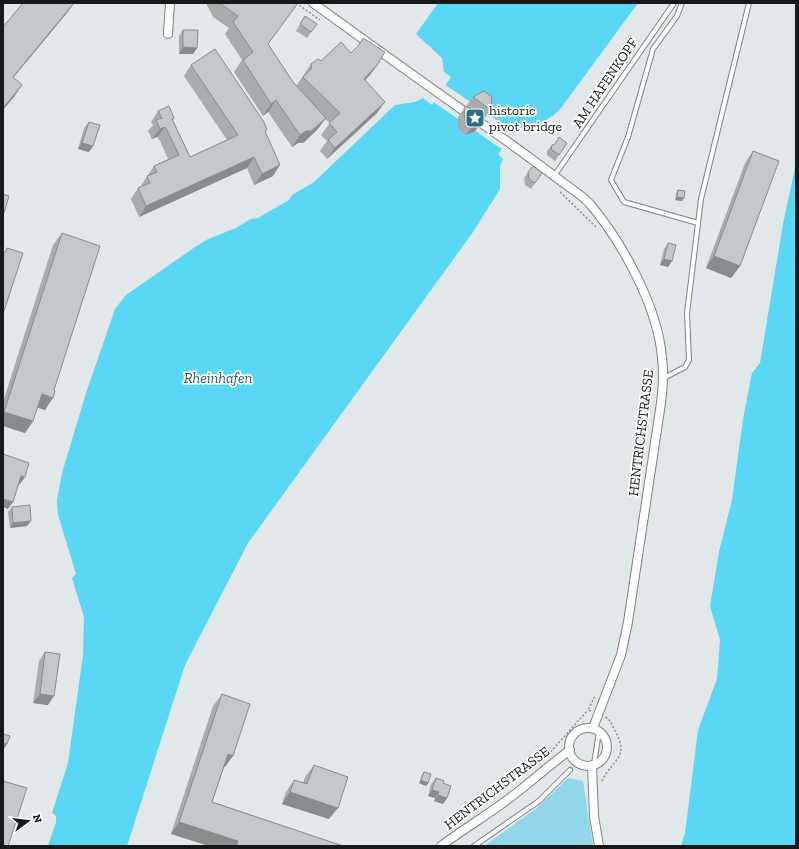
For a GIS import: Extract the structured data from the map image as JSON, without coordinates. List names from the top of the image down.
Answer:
{
  "streets": {
    "street": ["HENTRICHSTRASSE"],
    "lane": ["AM HAFENKOPF"]
  },
  "crossings": [
    ["AM HAFENKOPF", "HENTRICHSTRASSE"]
  ],
  "water": ["Rheinhafen"],
  "places": {
    "place": ["historic pivot bridge"]
  },
  "north": "right"
}
